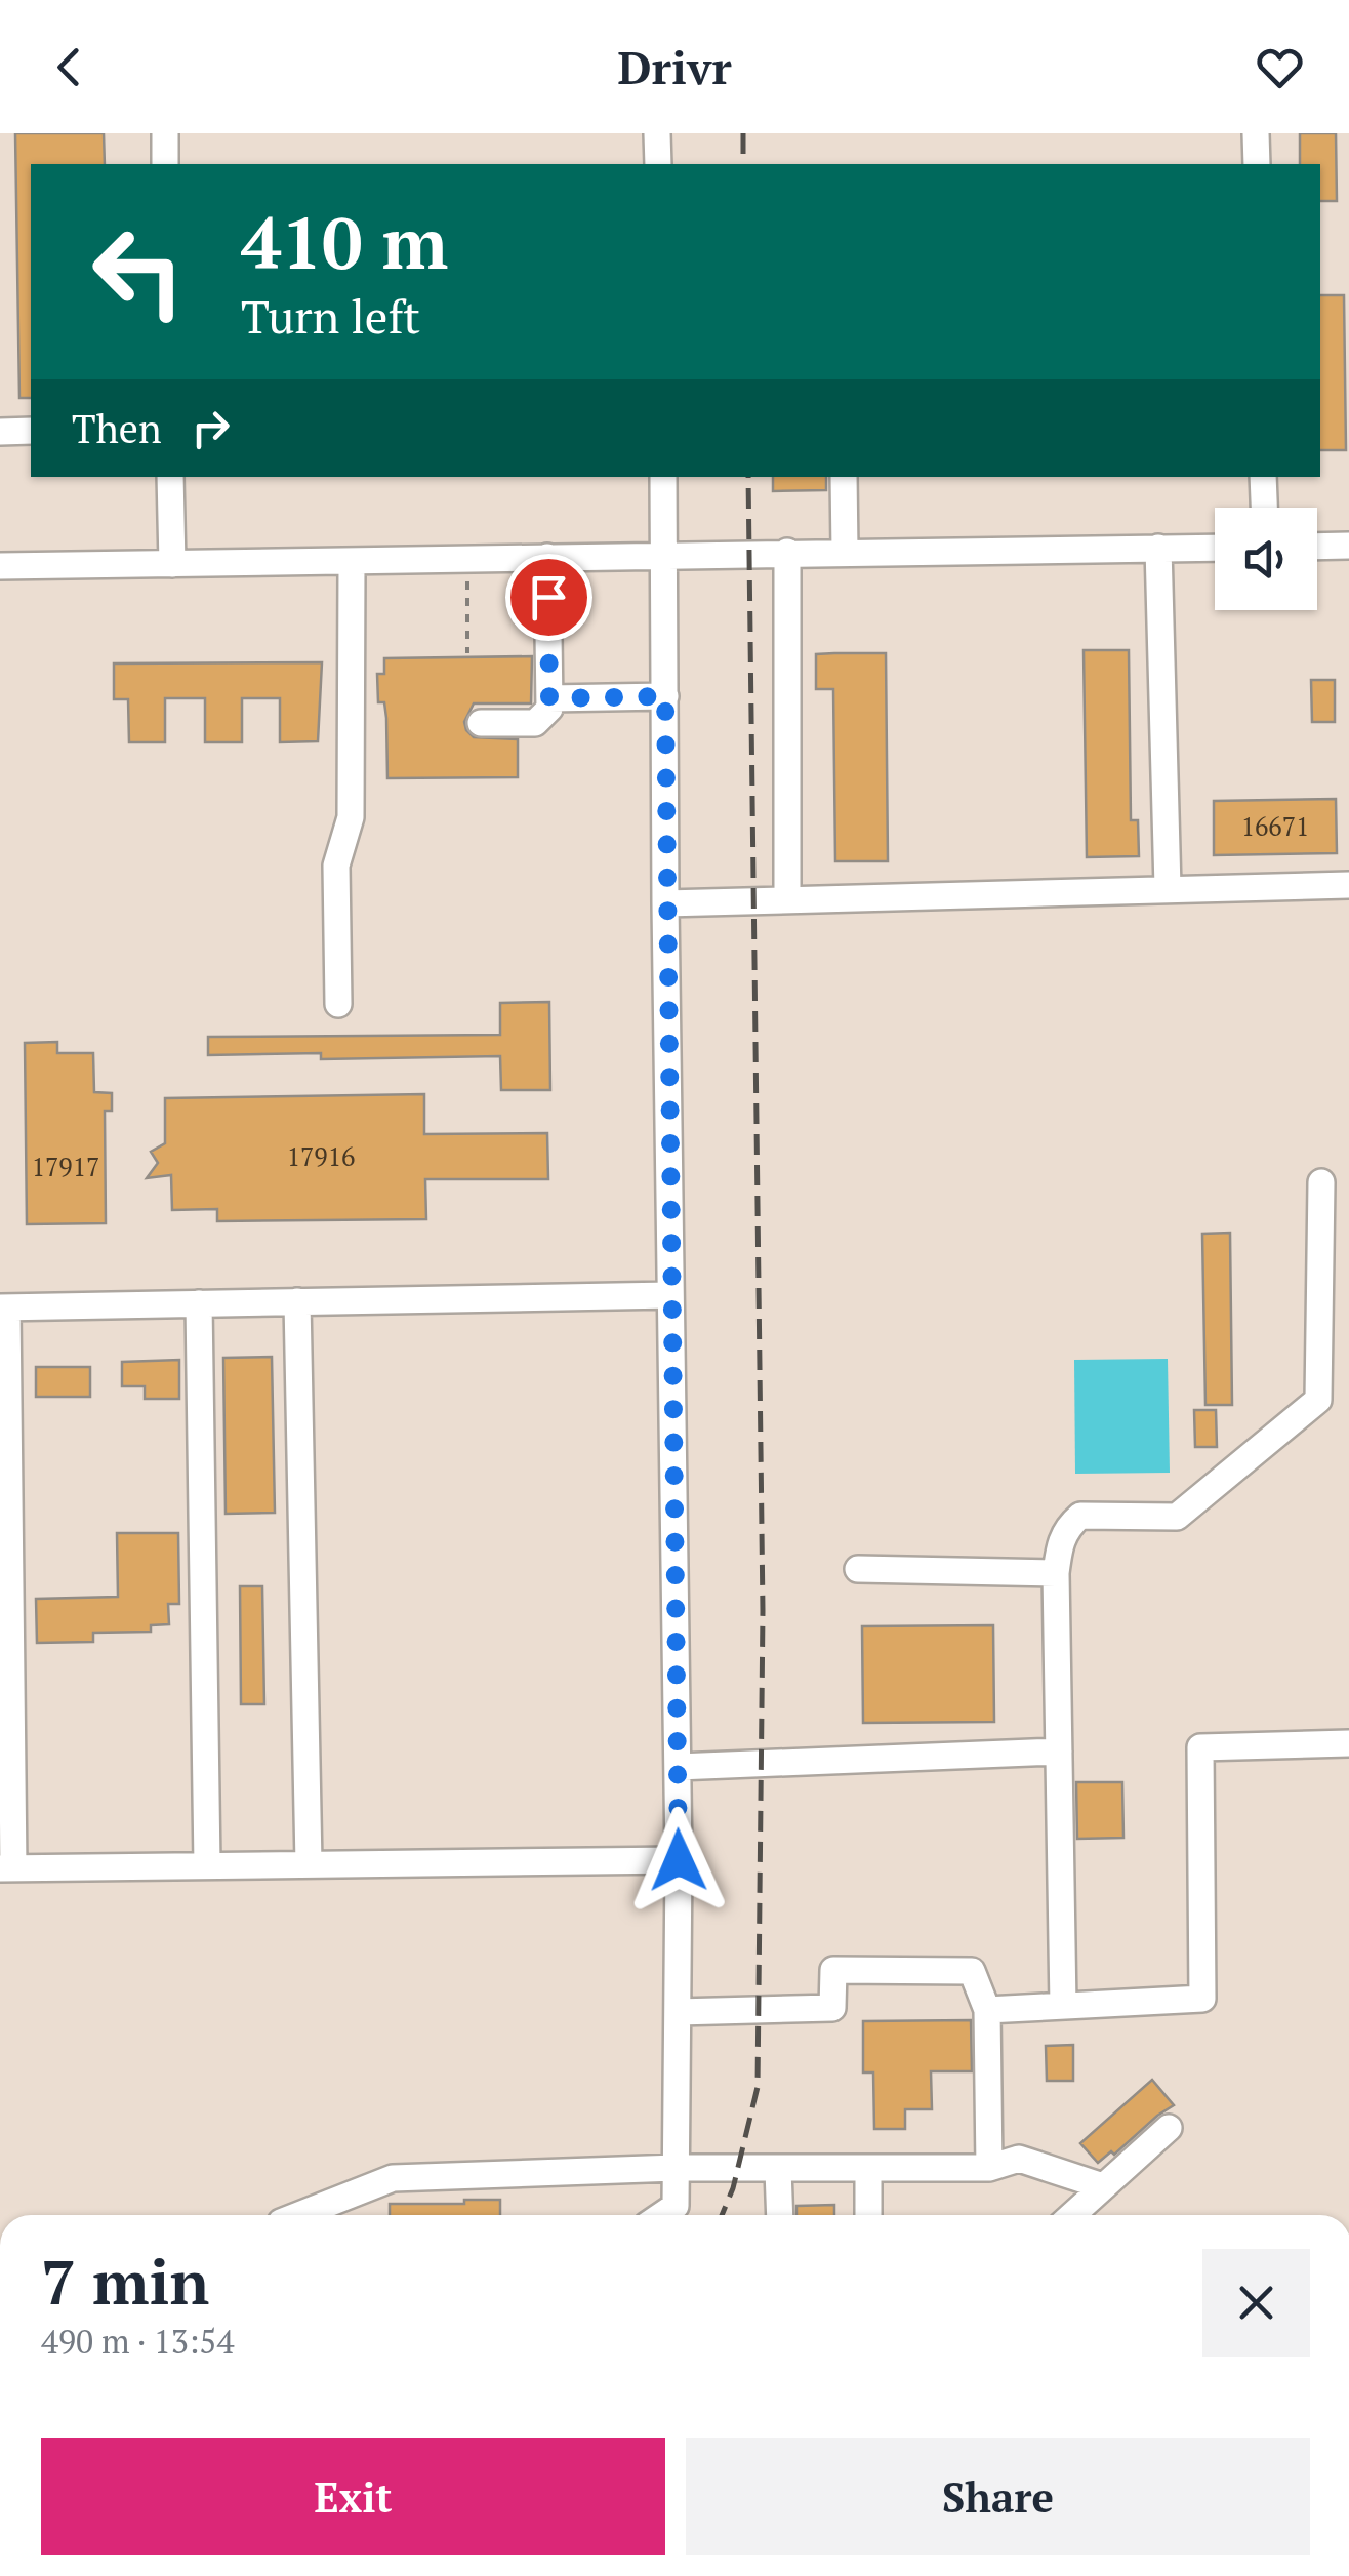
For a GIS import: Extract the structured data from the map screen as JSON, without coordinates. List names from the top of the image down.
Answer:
{
  "house_numbers": ["16671", "17916", "17917"],
  "page": {
    "header": "Drivr",
    "turn": ["410 m", "Turn left"],
    "then": "Then",
    "heading": ["7 min", "490 m · 13:54"],
    "buttons": ["Exit", "Share"]
  }
}
